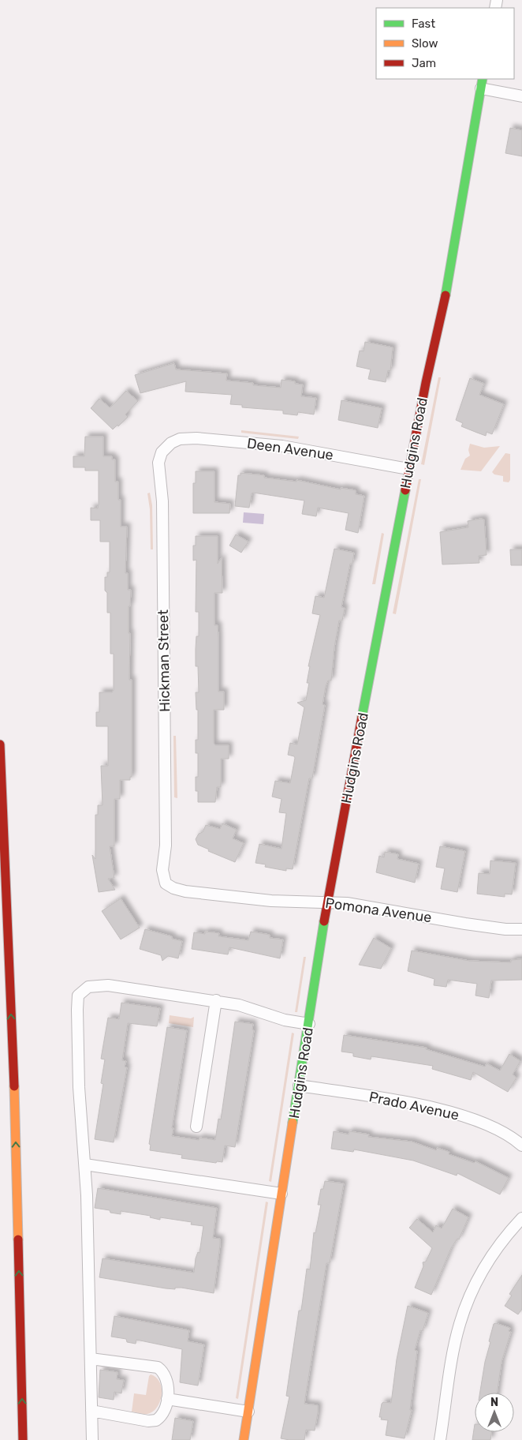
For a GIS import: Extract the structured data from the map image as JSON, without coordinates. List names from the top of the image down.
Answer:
{
  "streets": {
    "main road": ["Hudgins Road"],
    "street": [
      "Deen Avenue",
      "Hickman Street",
      "Pomona Avenue",
      "Prado Avenue"
    ]
  },
  "crossings": [
    ["Hudgins Road", "Deen Avenue"],
    ["Hudgins Road", "Pomona Avenue"],
    ["Hudgins Road", "Prado Avenue"],
    ["Deen Avenue", "Hickman Street"],
    ["Hickman Street", "Pomona Avenue"]
  ],
  "legend": ["Fast", "Slow", "Jam"],
  "north": "top"
}
